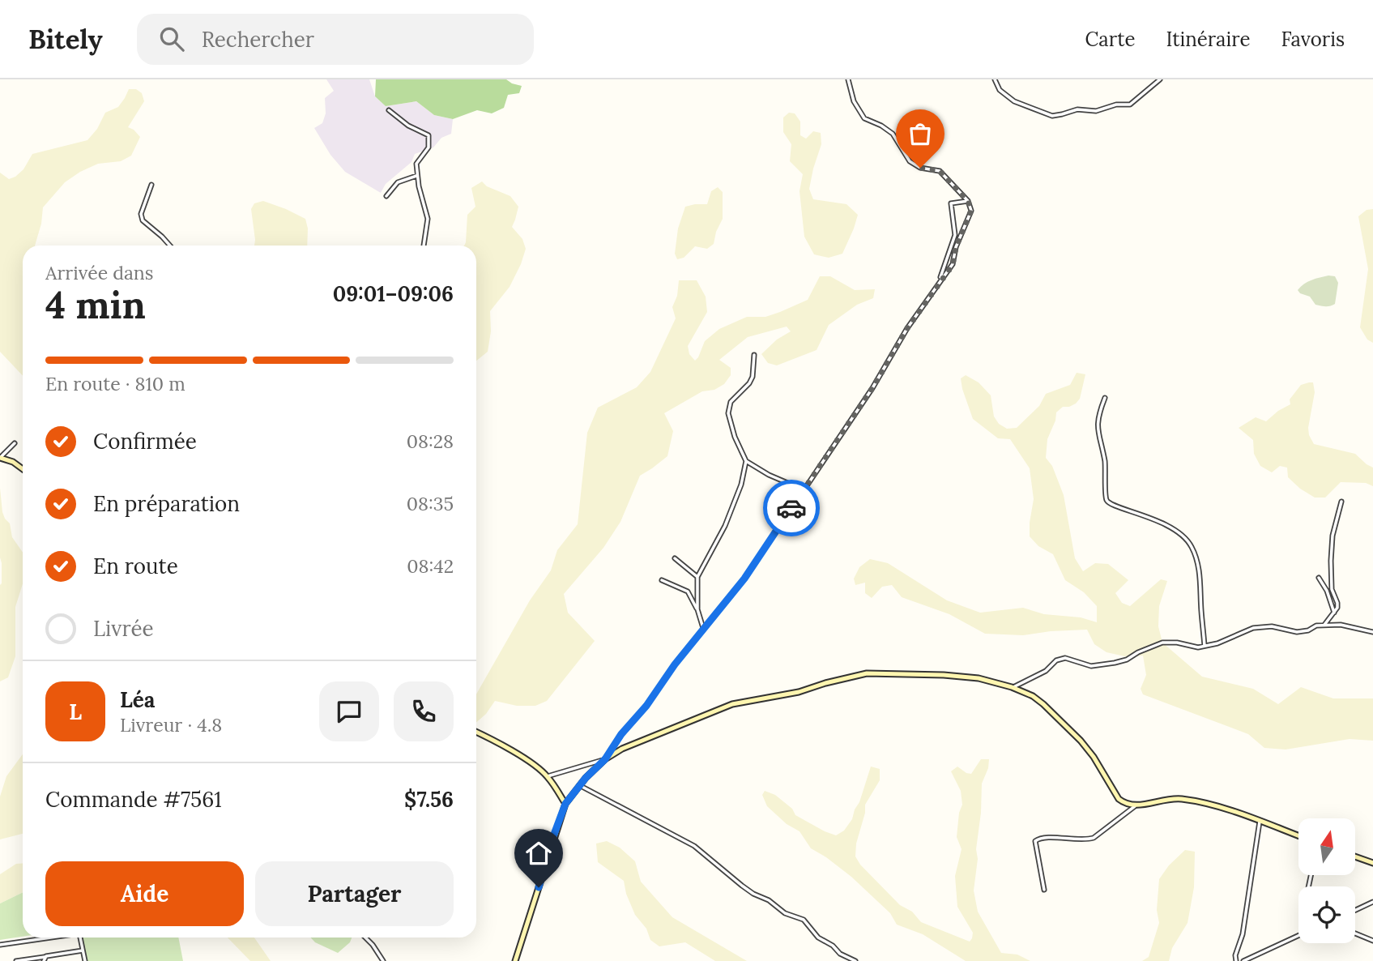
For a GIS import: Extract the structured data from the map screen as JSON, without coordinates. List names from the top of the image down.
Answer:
{
  "north": "top",
  "page": {
    "header": "Bitely",
    "search": "Rechercher",
    "nav": ["Carte", "Itinéraire", "Favoris"],
    "heading": ["4 min", "Arrivée dans", "09:01–09:06"],
    "panel": [
      "Léa",
      "Livreur · 4.8",
      "Commande #7561",
      "$7.56"
    ],
    "bar": "En route · 810 m",
    "list": [
      ["Confirmée", "08:28"],
      ["En préparation", "08:35"],
      ["En route", "08:42"],
      "Livrée"
    ],
    "round": "L",
    "buttons": ["Aide", "Partager"]
  }
}
